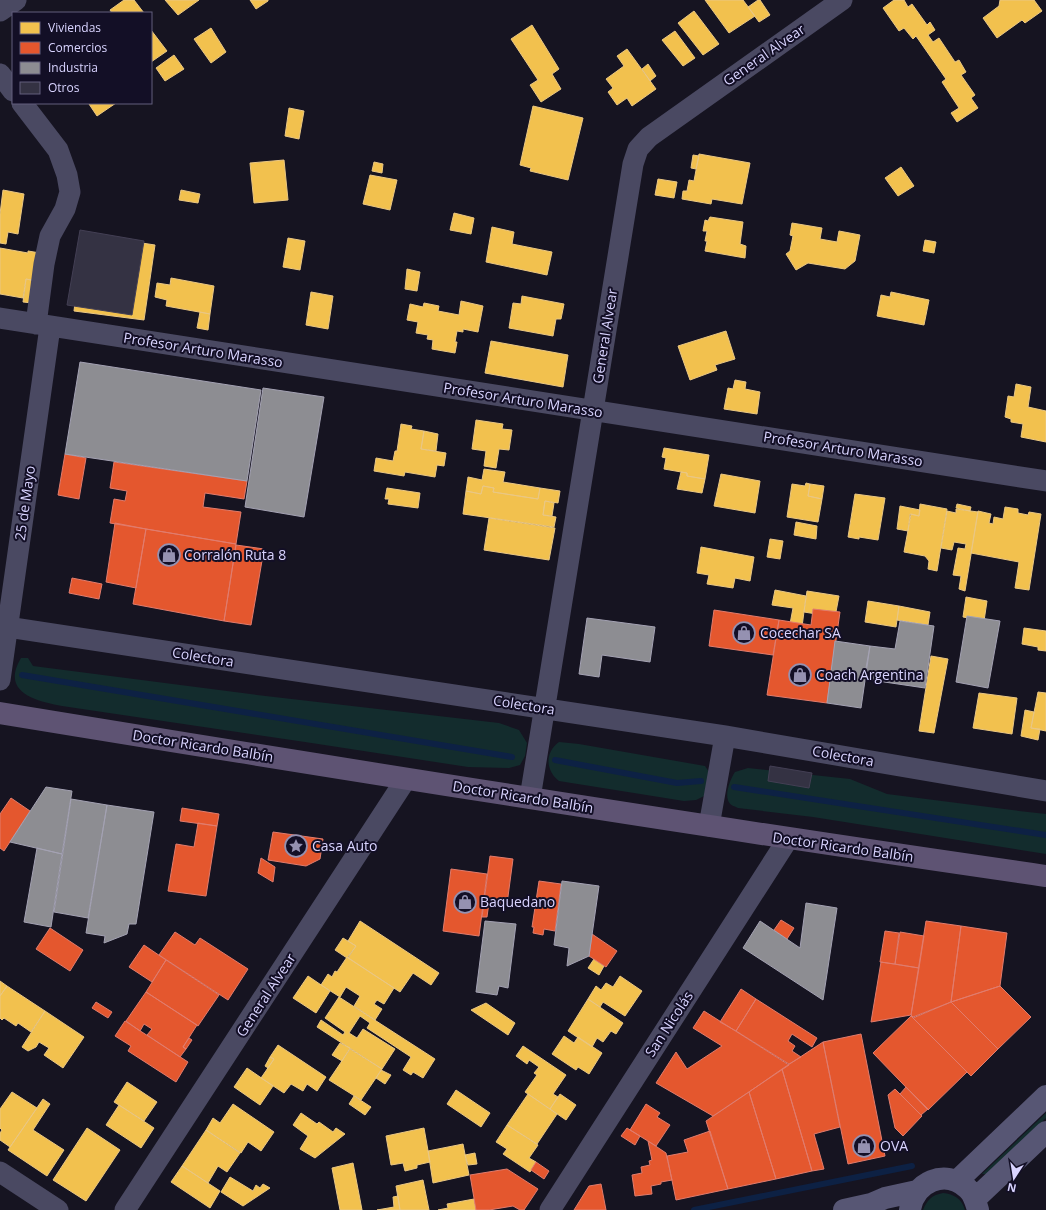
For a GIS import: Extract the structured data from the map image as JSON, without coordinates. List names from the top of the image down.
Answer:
{
  "streets": {
    "main road": ["Doctor Ricardo Balbín"],
    "street": [
      "General Alvear",
      "Profesor Arturo Marasso",
      "25 de Mayo",
      "Colectora",
      "San Nicolás"
    ]
  },
  "crossings": [
    ["General Alvear", "Profesor Arturo Marasso"],
    ["General Alvear", "Colectora"],
    ["General Alvear", "Doctor Ricardo Balbín"],
    ["Profesor Arturo Marasso", "25 de Mayo"],
    ["25 de Mayo", "Colectora"],
    ["Doctor Ricardo Balbín", "San Nicolás"]
  ],
  "places": {
    "shop": [
      "Corralón Ruta 8",
      "Cocechar SA",
      "Coach Argentina",
      "Baquedano",
      "OVA"
    ],
    "place": ["Casa Auto"]
  },
  "legend": [
    "Viviendas",
    "Comercios",
    "Industria",
    "Otros"
  ],
  "north": "bottom"
}
